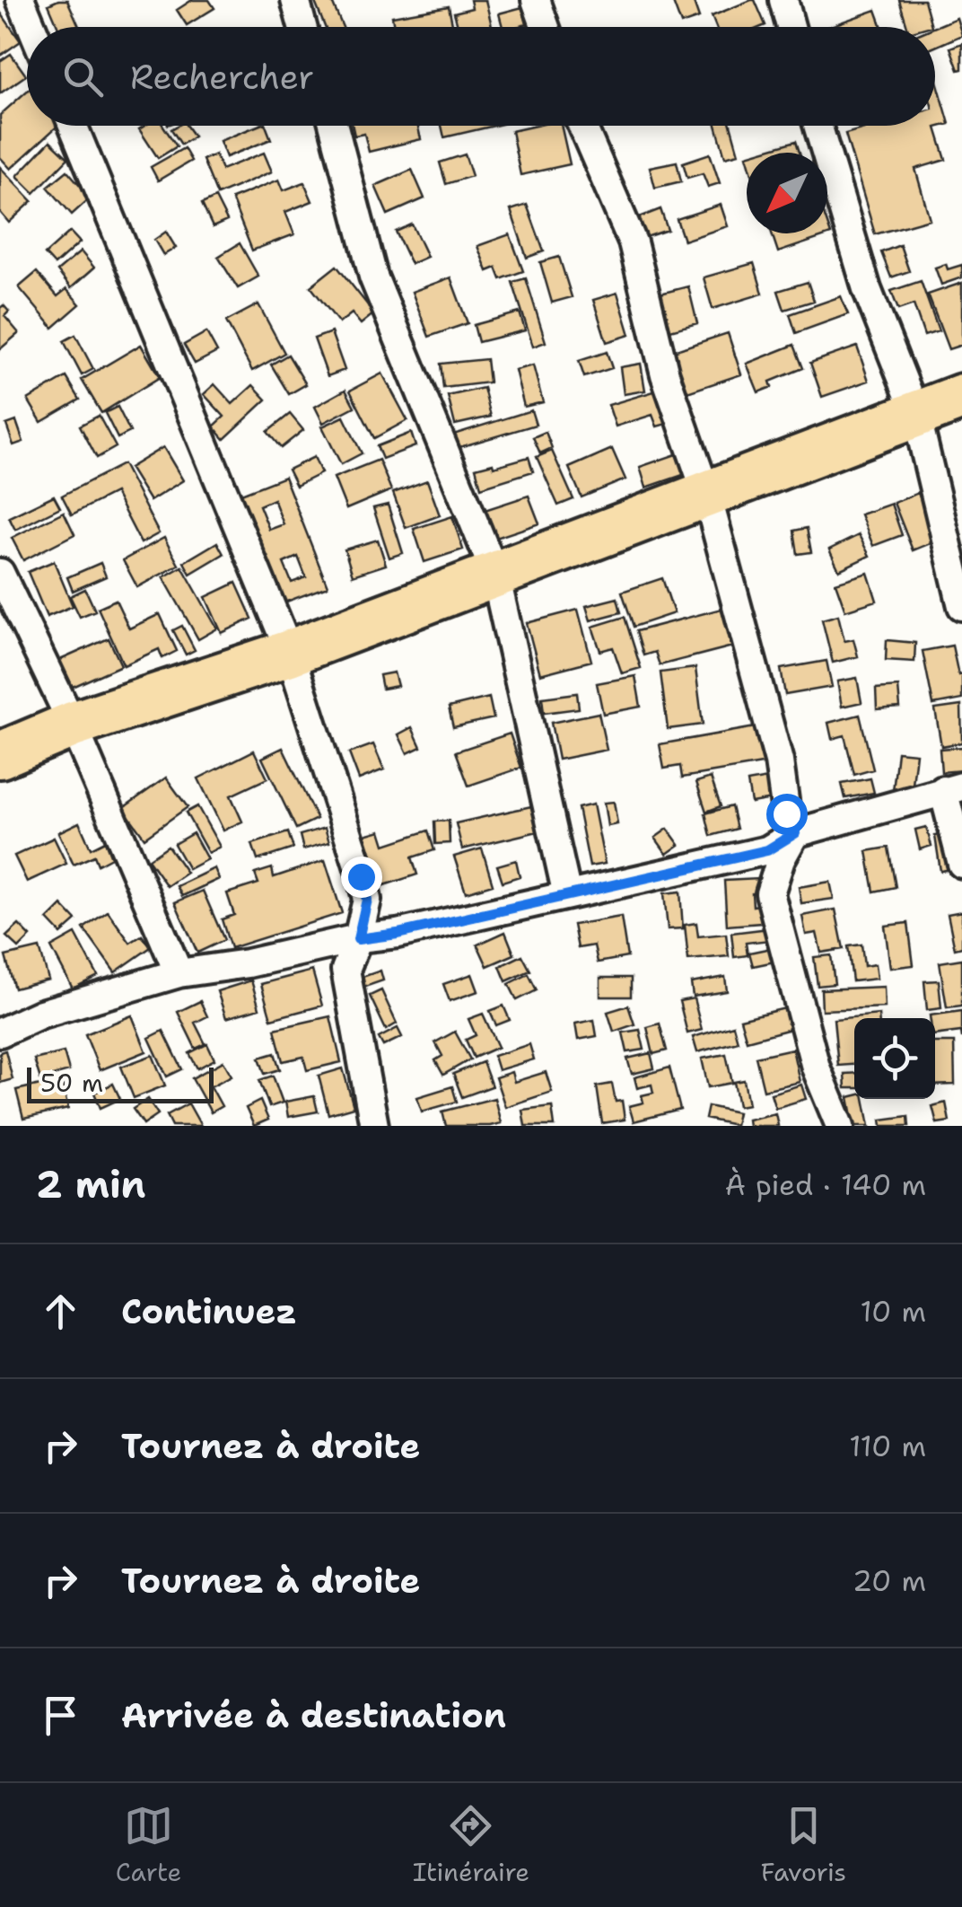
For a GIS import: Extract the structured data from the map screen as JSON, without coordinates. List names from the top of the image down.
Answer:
{
  "scale_bar": "50 m",
  "north": "bottom left",
  "page": {
    "search": "Rechercher",
    "scale": "50 m",
    "heading": ["2 min", "À pied · 140 m"],
    "list": [
      ["Continuez", "10 m"],
      ["Tournez à droite", "110 m"],
      ["Tournez à droite", "20 m"],
      "Arrivée à destination"
    ],
    "nav": ["Carte", "Itinéraire", "Favoris"]
  }
}
